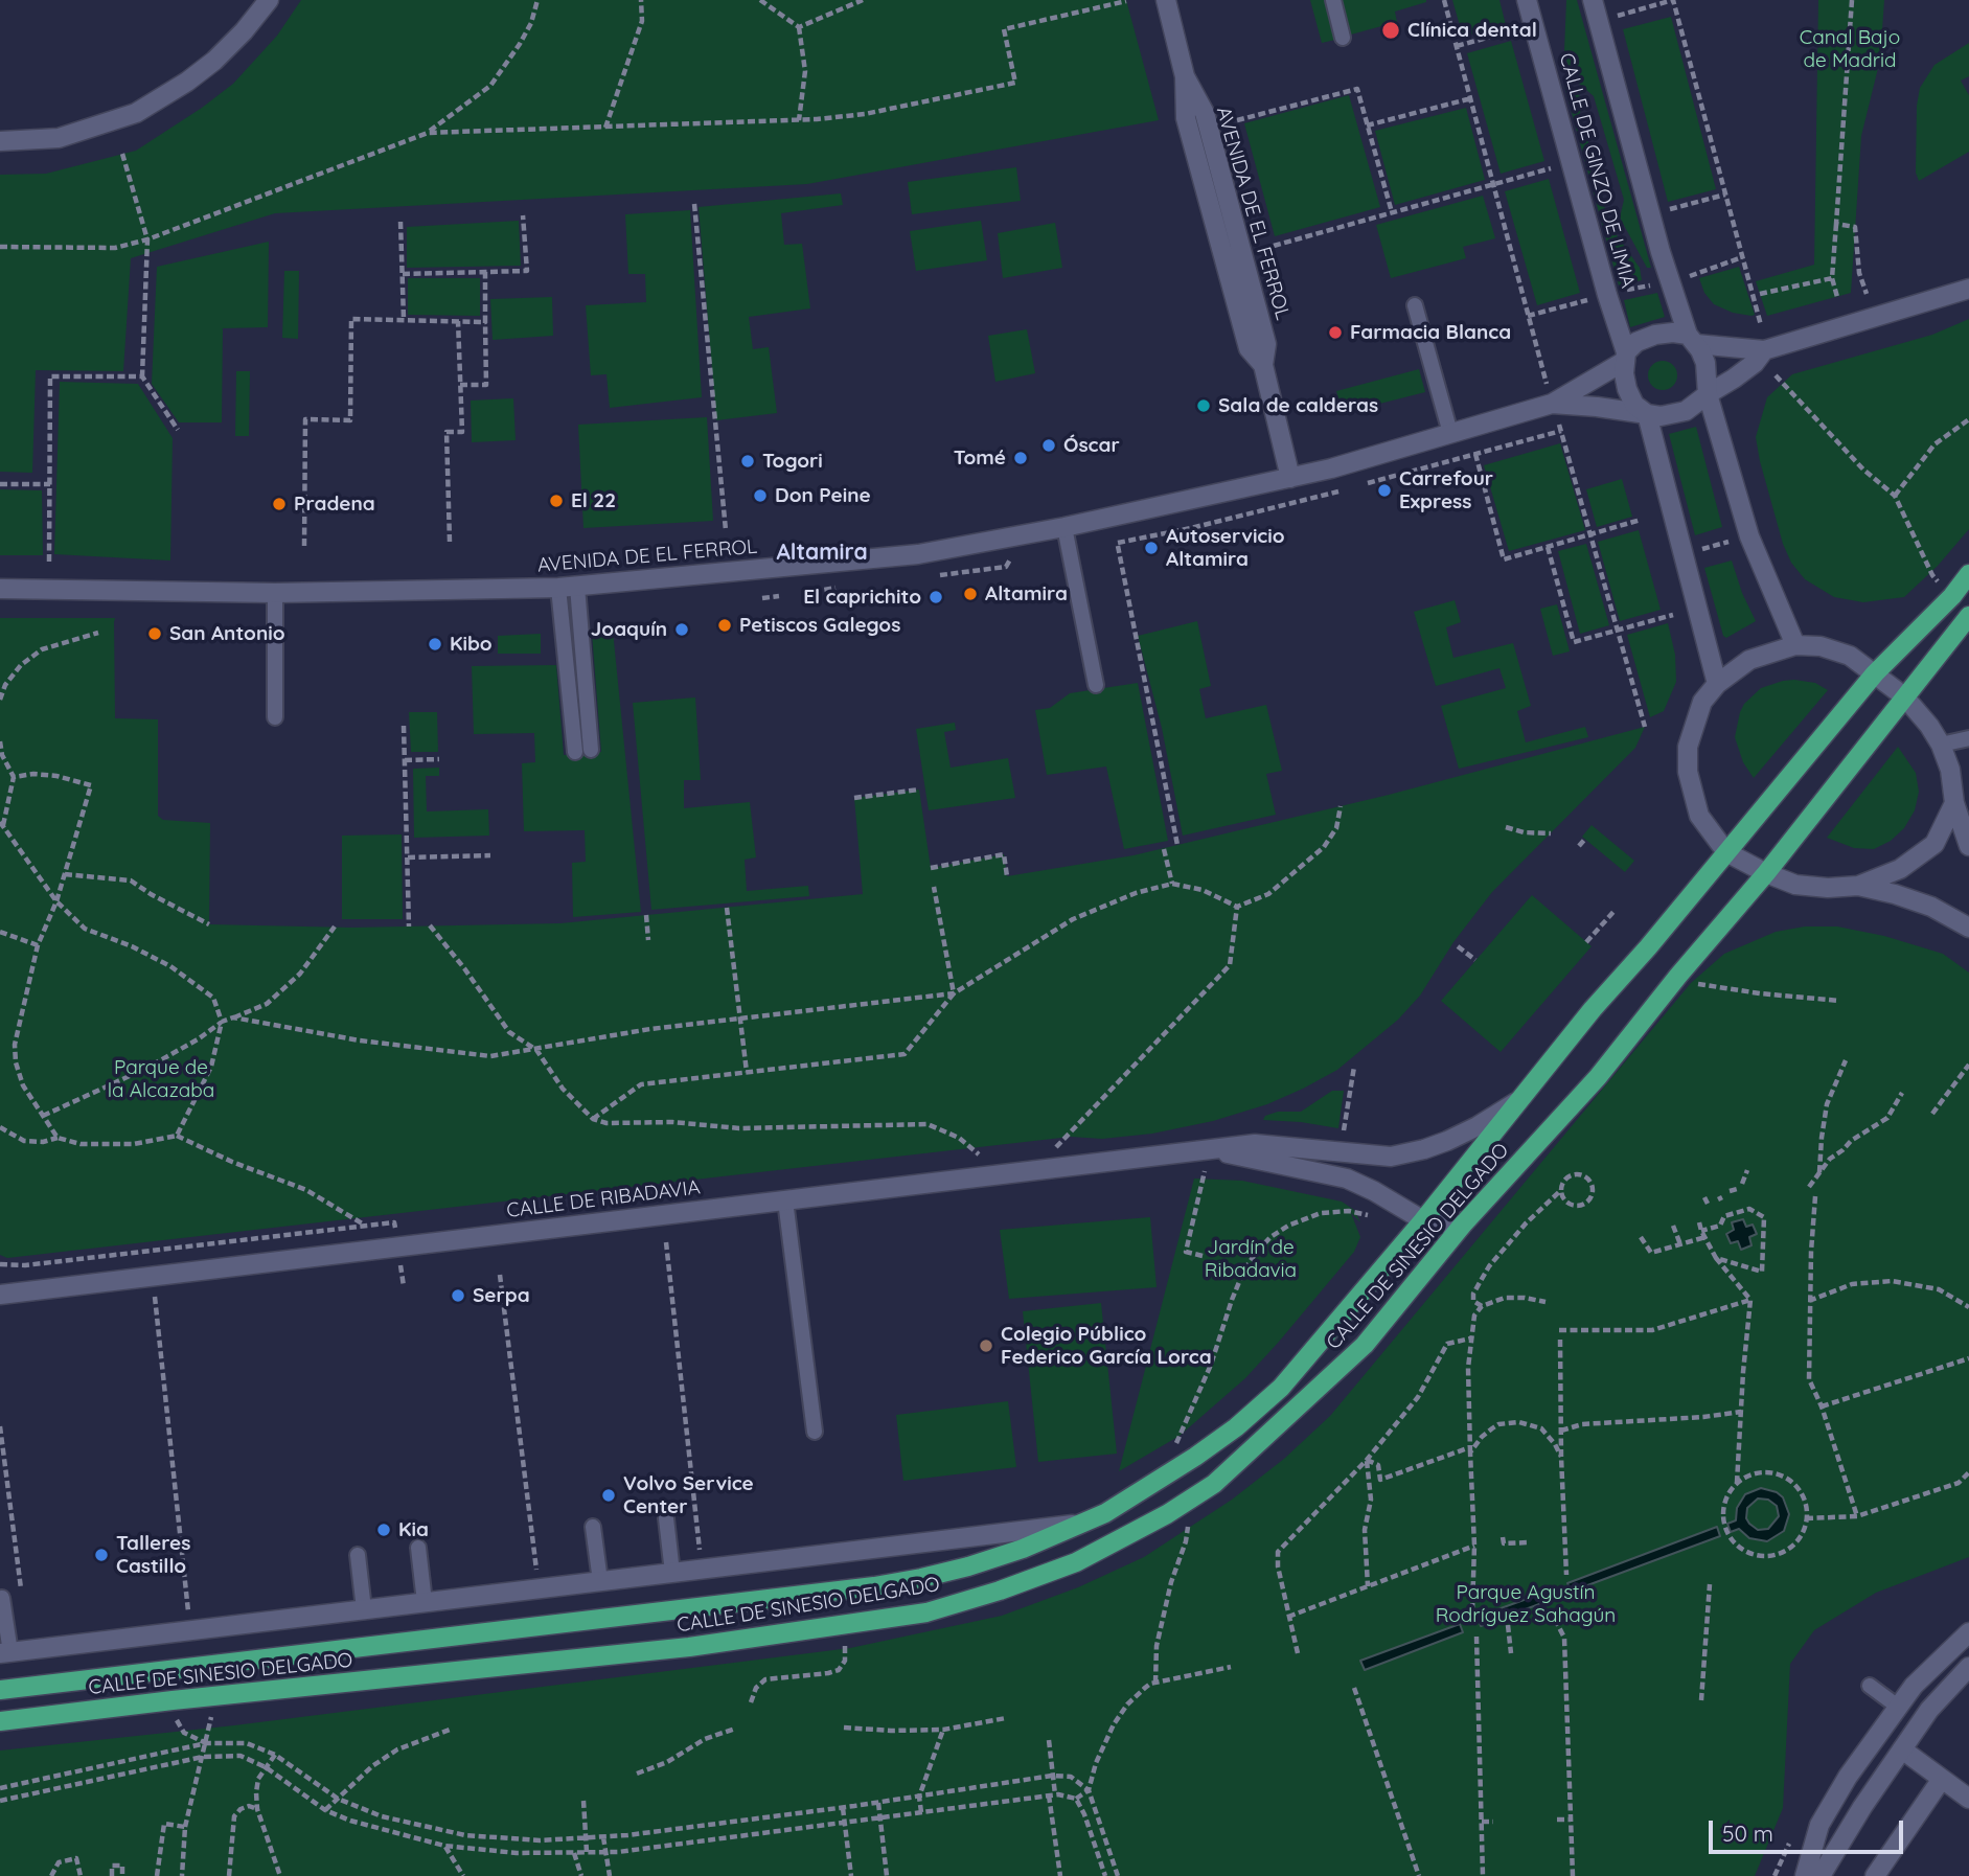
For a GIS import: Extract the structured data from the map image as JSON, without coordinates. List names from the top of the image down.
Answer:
{
  "streets": {
    "main road": ["CALLE DE SINESIO DELGADO"],
    "street": ["CALLE DE GINZO DE LIMIA", "AVENIDA DE EL FERROL", "CALLE DE RIBADAVIA"]
  },
  "crossings": [
    ["CALLE DE GINZO DE LIMIA", "AVENIDA DE EL FERROL"],
    ["CALLE DE RIBADAVIA", "CALLE DE SINESIO DELGADO"]
  ],
  "districts": ["Altamira"],
  "parks": [
    "Canal Bajo de Madrid",
    "Parque de la Alcazaba",
    "Jardín de Ribadavia",
    "Parque Agustín Rodríguez Sahagún"
  ],
  "places": [
    "Clínica dental",
    "Farmacia Blanca",
    "Sala de calderas",
    "Óscar",
    "Tomé",
    "Togori",
    "Carrefour Express",
    "Don Peine",
    "El 22",
    "Pradena",
    "Autoservicio Altamira",
    "Altamira",
    "El caprichito",
    "Petiscos Galegos",
    "Joaquín",
    "San Antonio",
    "Kibo",
    "Serpa",
    "Colegio Público Federico García Lorca",
    "Volvo Service Center",
    "Kia",
    "Talleres Castillo"
  ],
  "scale_bar": "50 m"
}
